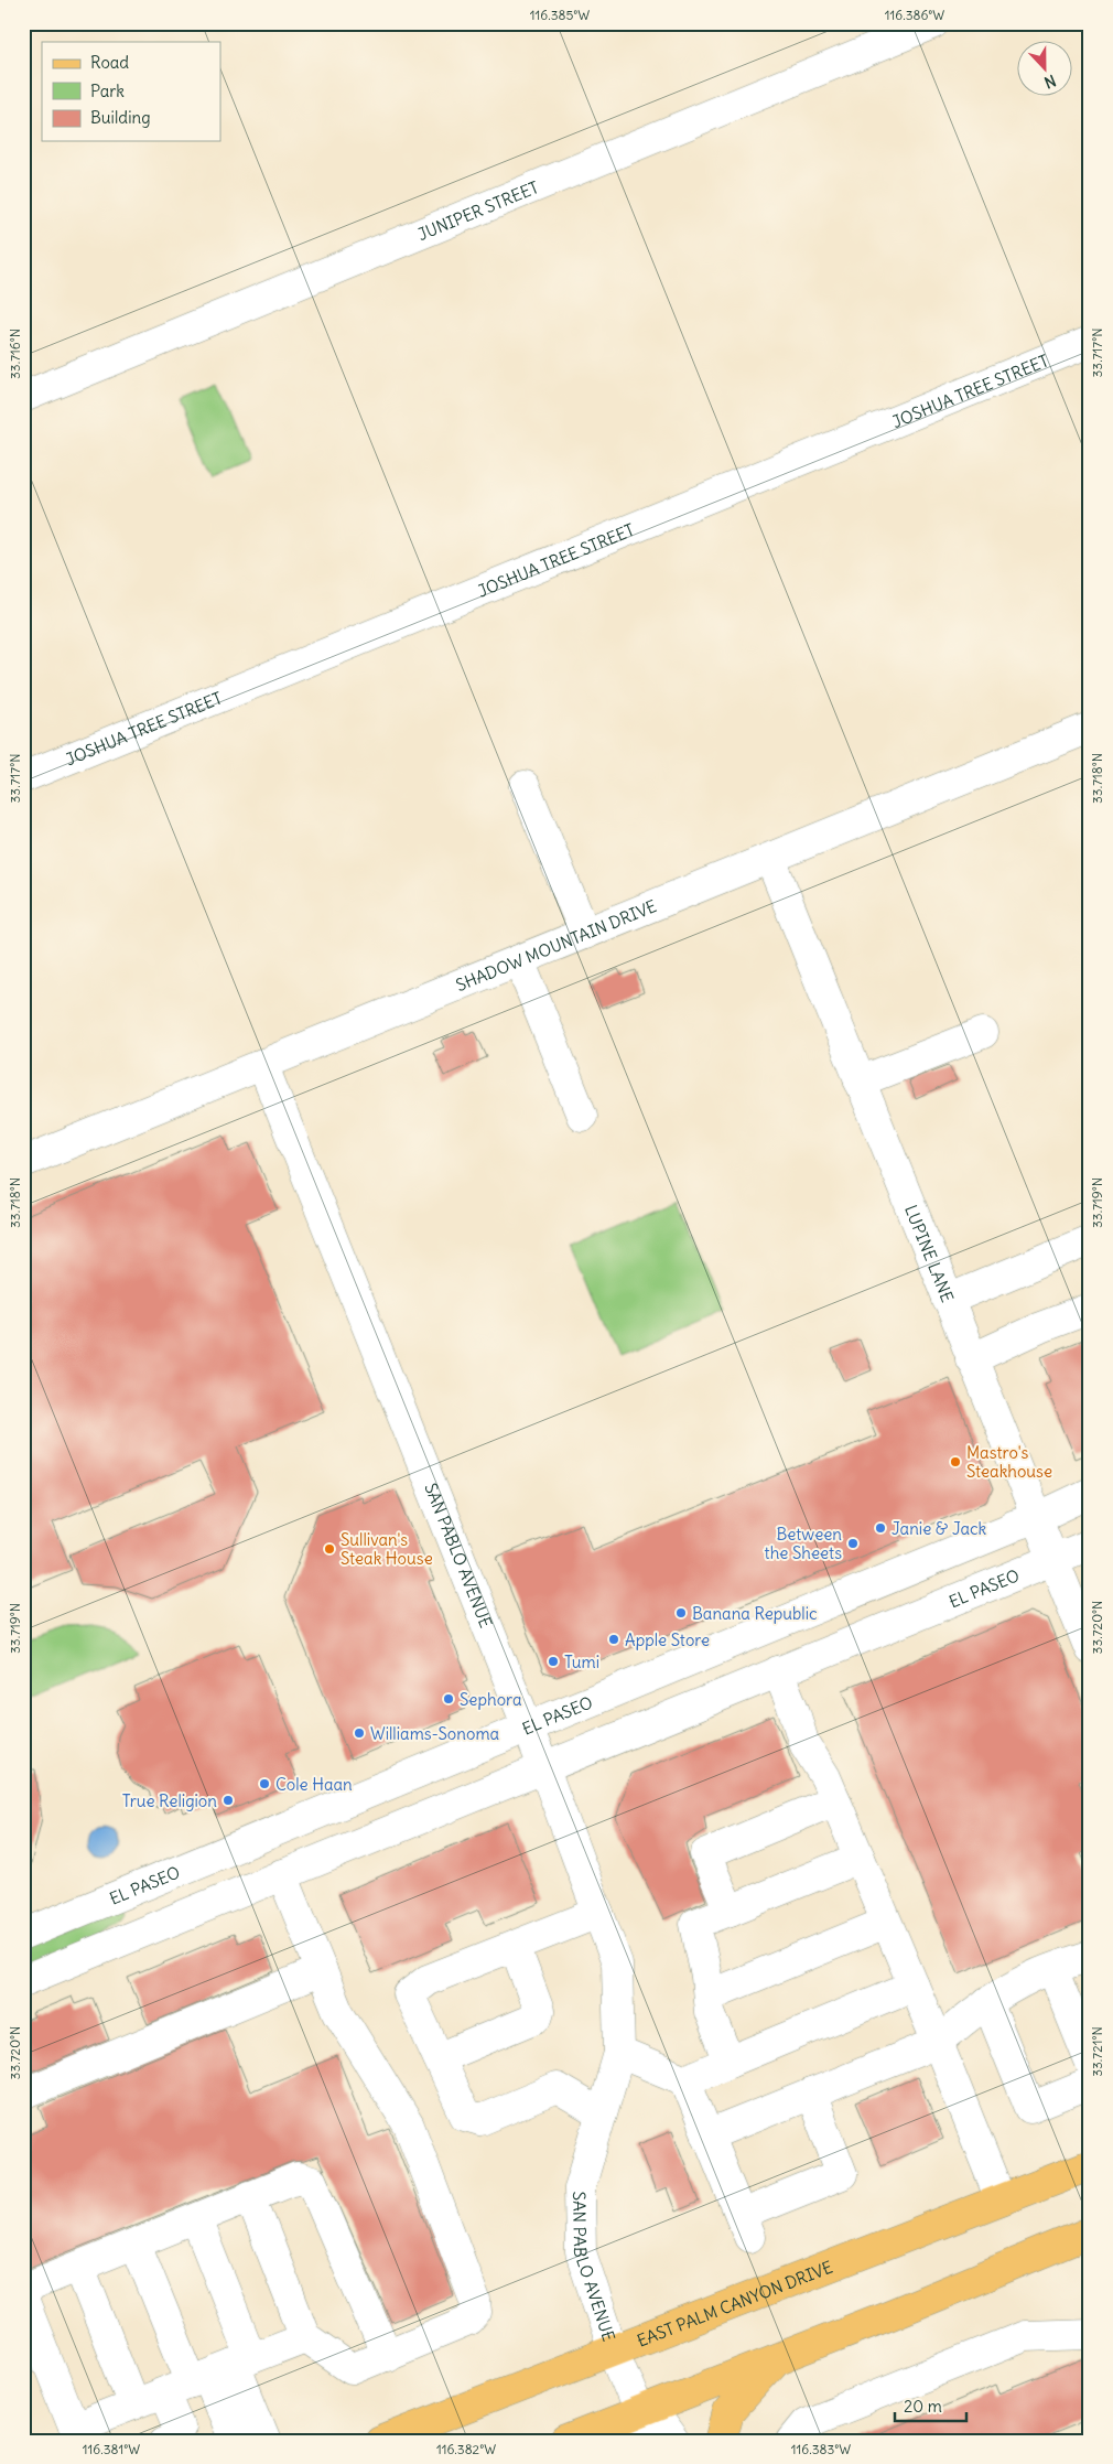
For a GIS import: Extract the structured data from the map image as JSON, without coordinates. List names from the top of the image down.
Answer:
{
  "streets": {
    "main road": ["EAST PALM CANYON DRIVE"],
    "street": [
      "JUNIPER STREET",
      "JOSHUA TREE STREET",
      "SHADOW MOUNTAIN DRIVE",
      "LUPINE LANE",
      "SAN PABLO AVENUE",
      "EL PASEO"
    ]
  },
  "crossings": [
    ["SHADOW MOUNTAIN DRIVE", "LUPINE LANE"],
    ["SHADOW MOUNTAIN DRIVE", "SAN PABLO AVENUE"],
    ["LUPINE LANE", "EL PASEO"],
    ["SAN PABLO AVENUE", "EL PASEO"],
    ["SAN PABLO AVENUE", "EAST PALM CANYON DRIVE"]
  ],
  "places": [
    "Mastro's Steakhouse",
    "Janie & Jack",
    "Between the Sheets",
    "Sullivan's Steak House",
    "Banana Republic",
    "Apple Store",
    "Tumi",
    "Sephora",
    "Williams-Sonoma",
    "Cole Haan",
    "True Religion"
  ],
  "legend": ["Road", "Park", "Building"],
  "scale_bar": "20 m",
  "north": "bottom",
  "coordinates": [
    "116.385°W",
    "116.386°W",
    "33.717°N",
    "33.716°N",
    "33.718°N",
    "33.719°N",
    "33.720°N",
    "33.721°N",
    "116.381°W",
    "116.382°W",
    "116.383°W"
  ]
}
